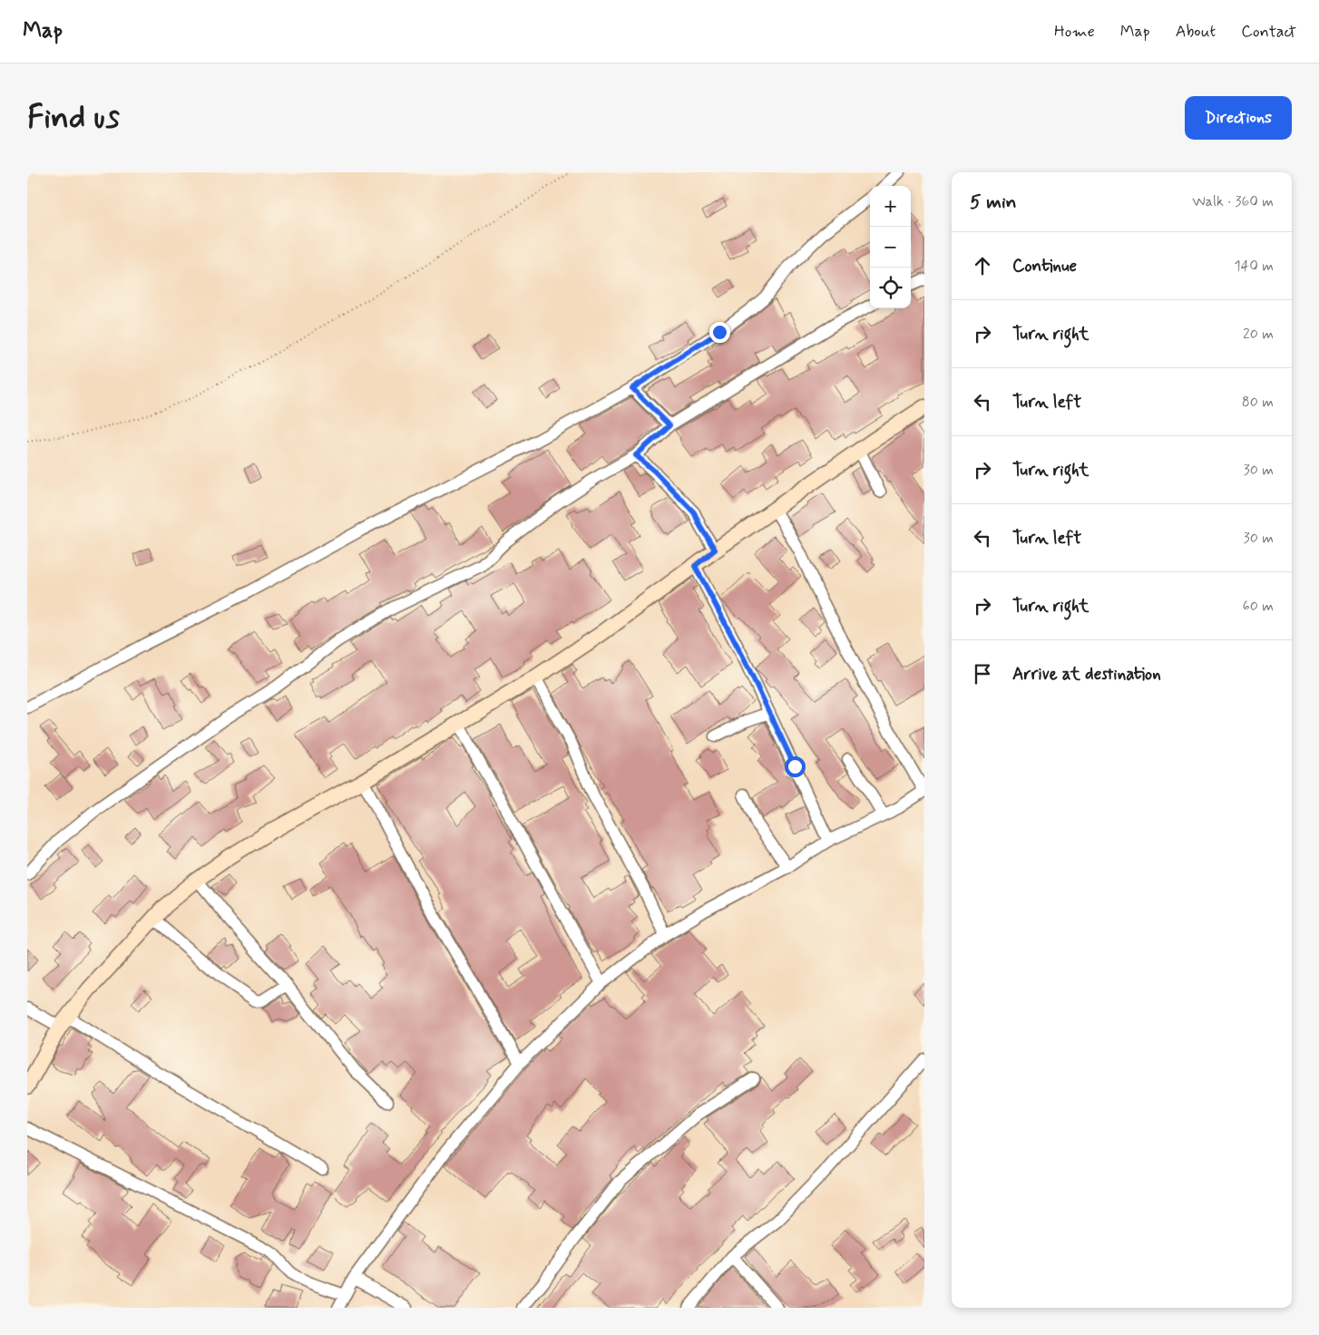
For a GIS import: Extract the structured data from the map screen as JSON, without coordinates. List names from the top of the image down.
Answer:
{
  "page": {
    "header": "Map",
    "nav": [
      "Home",
      "Map",
      "About",
      "Contact"
    ],
    "buttons": "Directions",
    "title": "Find us",
    "heading": ["5 min", "Walk · 360 m"],
    "map_buttons": ["+", "−"],
    "list": [
      ["Continue", "140 m"],
      ["Turn right", "20 m"],
      ["Turn left", "80 m"],
      ["Turn right", "30 m"],
      ["Turn left", "30 m"],
      ["Turn right", "60 m"],
      "Arrive at destination"
    ]
  }
}
